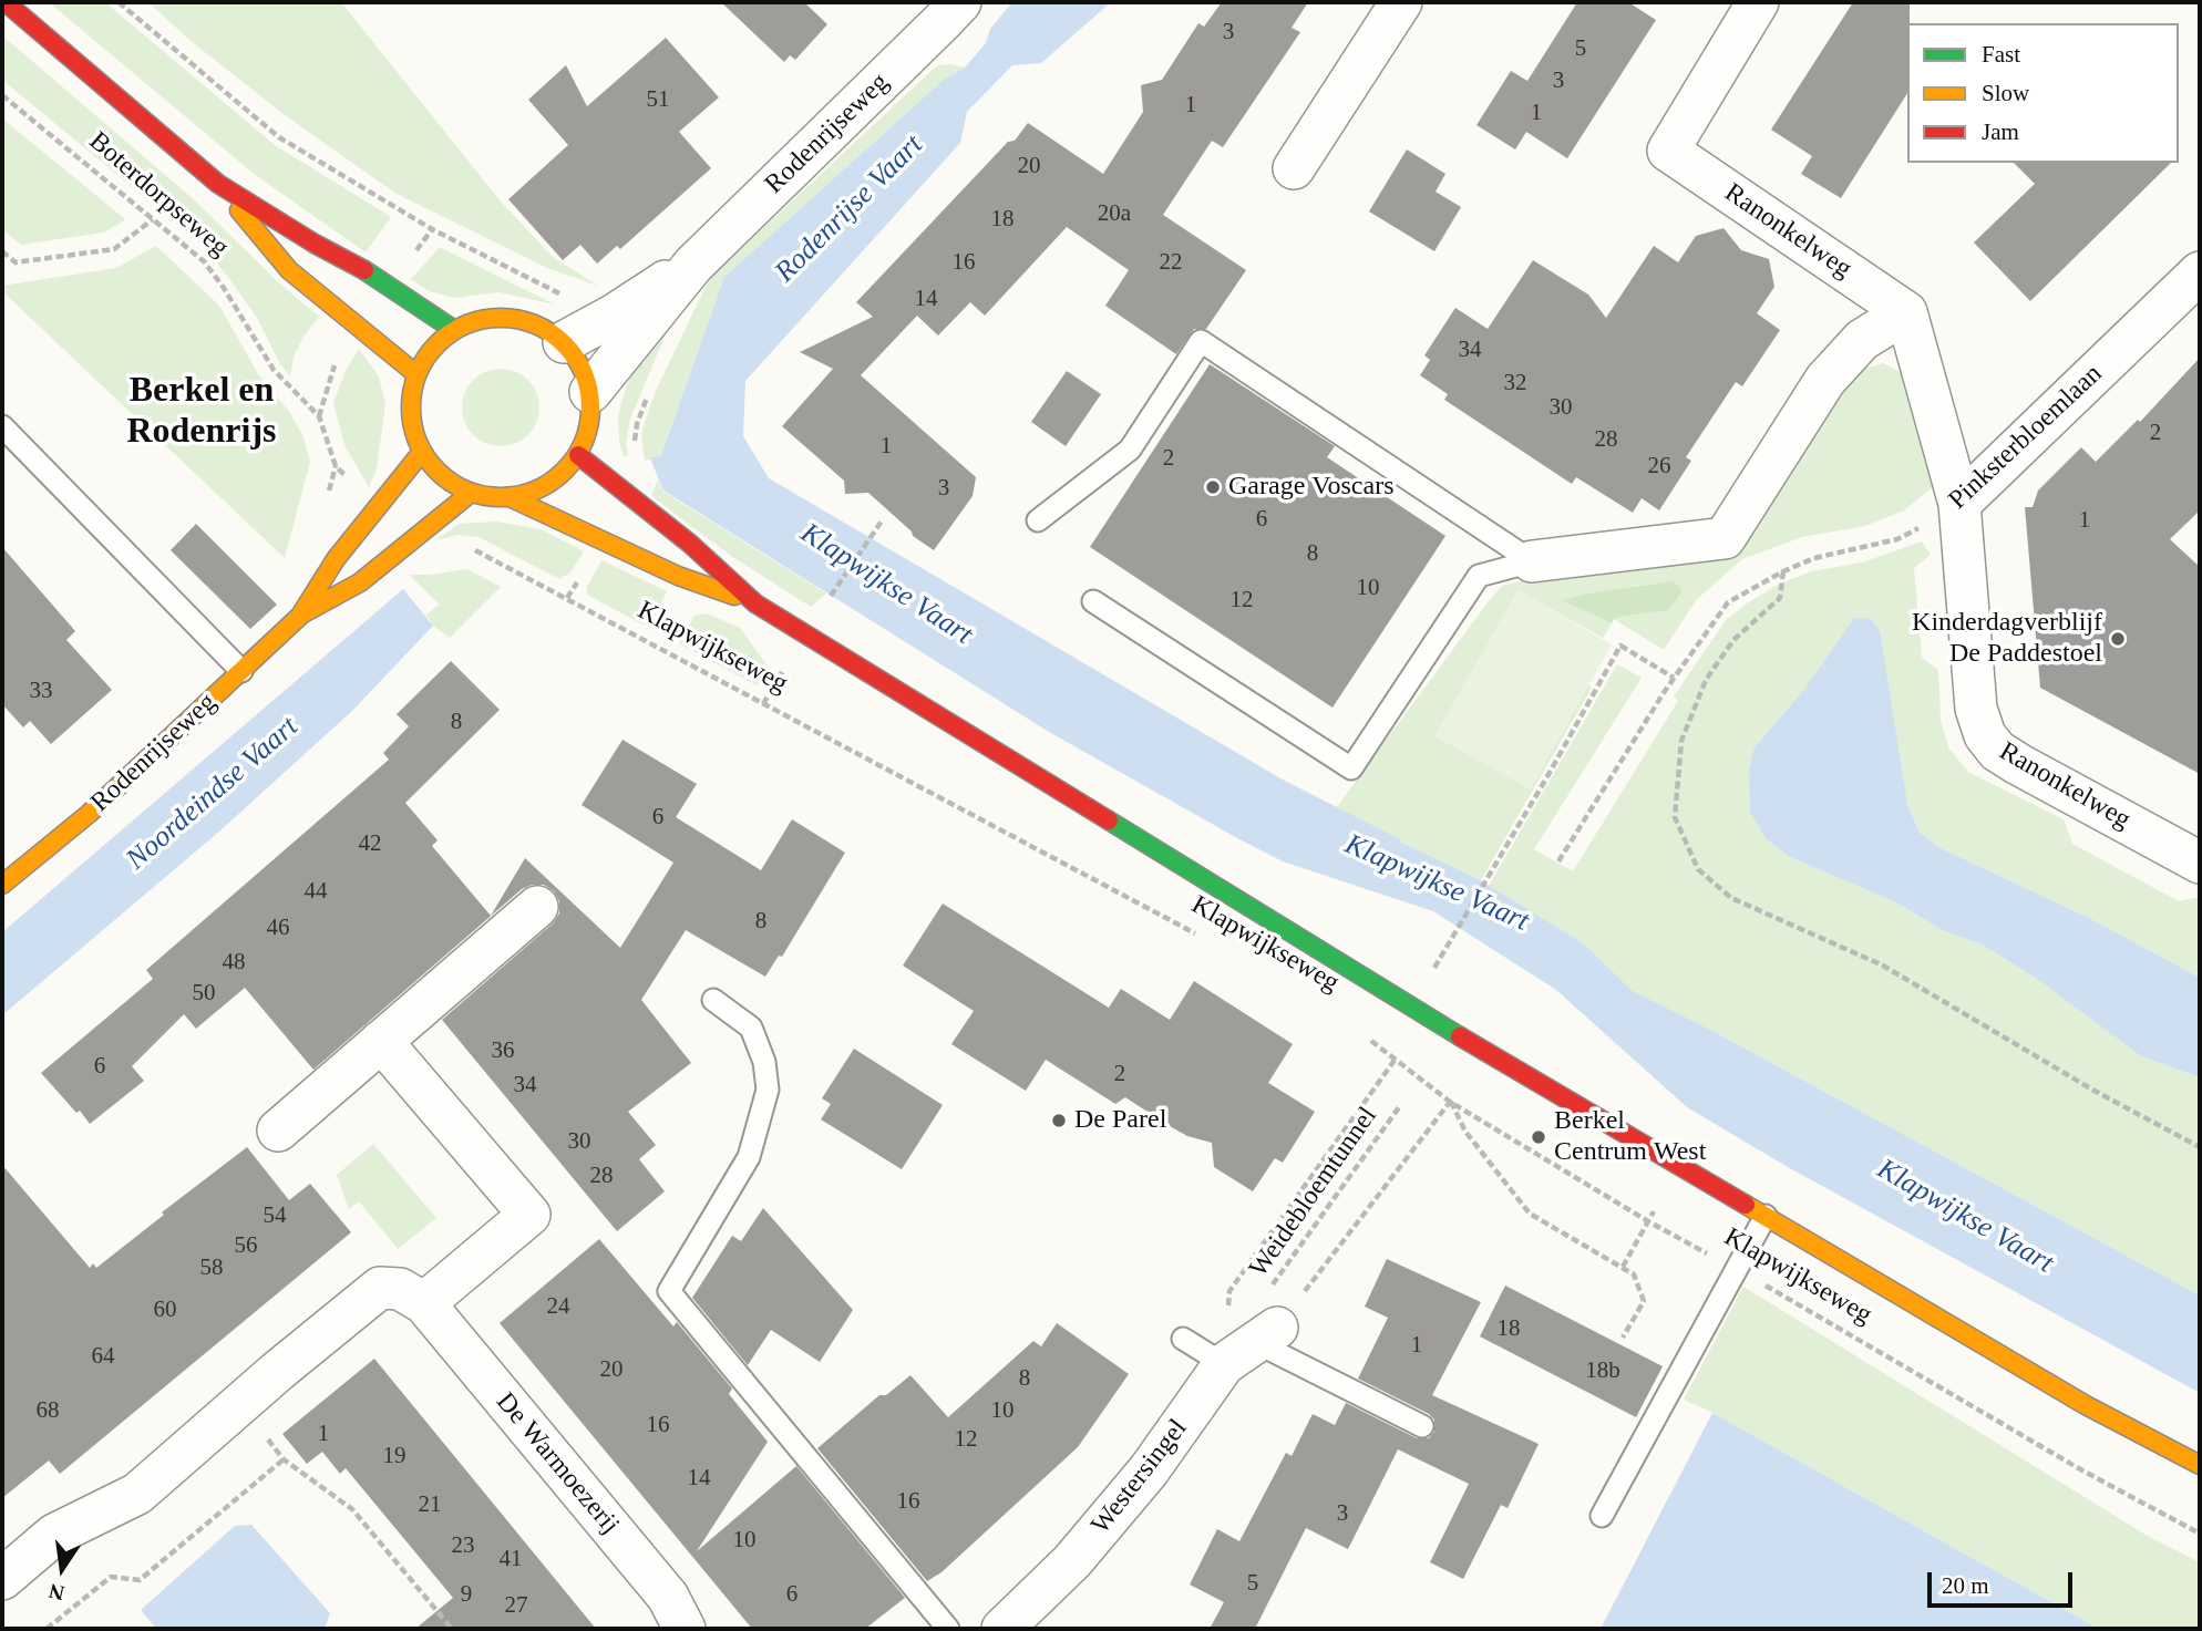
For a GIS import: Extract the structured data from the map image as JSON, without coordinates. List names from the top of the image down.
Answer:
{
  "streets": {
    "main road": ["Rodenrijseweg", "Boterdorpseweg", "Klapwijkseweg"],
    "street": [
      "Ranonkelweg",
      "Pinksterbloemlaan",
      "De Warmoezerij",
      "Westersingel"
    ],
    "path": ["Weidebloemtunnel"]
  },
  "crossings": [
    ["Rodenrijseweg", "Boterdorpseweg"],
    ["Rodenrijseweg", "Klapwijkseweg"],
    ["Boterdorpseweg", "Klapwijkseweg"],
    ["Ranonkelweg", "Pinksterbloemlaan"],
    ["Weidebloemtunnel", "Westersingel"]
  ],
  "districts": ["Berkel en Rodenrijs"],
  "water": ["Rodenrijse Vaart", "Klapwijkse Vaart", "Noordeindse Vaart"],
  "places": [
    "Garage Voscars",
    "Kinderdagverblijf De Paddestoel",
    "De Parel",
    "Berkel Centrum West"
  ],
  "house_numbers": [
    "3",
    "5",
    "3",
    "51",
    "1",
    "1",
    "20",
    "20a",
    "18",
    "16",
    "22",
    "14",
    "34",
    "32",
    "30",
    "2",
    "28",
    "1",
    "2",
    "26",
    "3",
    "6",
    "1",
    "8",
    "10",
    "12",
    "33",
    "8",
    "6",
    "42",
    "44",
    "8",
    "46",
    "48",
    "50",
    "36",
    "6",
    "2",
    "34",
    "30",
    "28",
    "54",
    "56",
    "58",
    "24",
    "60",
    "18",
    "1",
    "64",
    "20",
    "18b",
    "8",
    "68",
    "10",
    "16",
    "1",
    "12",
    "19",
    "14",
    "16",
    "21",
    "3",
    "10",
    "23",
    "41",
    "5",
    "9",
    "6",
    "27"
  ],
  "legend": ["Fast", "Slow", "Jam"],
  "scale_bar": "20 m",
  "north": "bottom"
}
